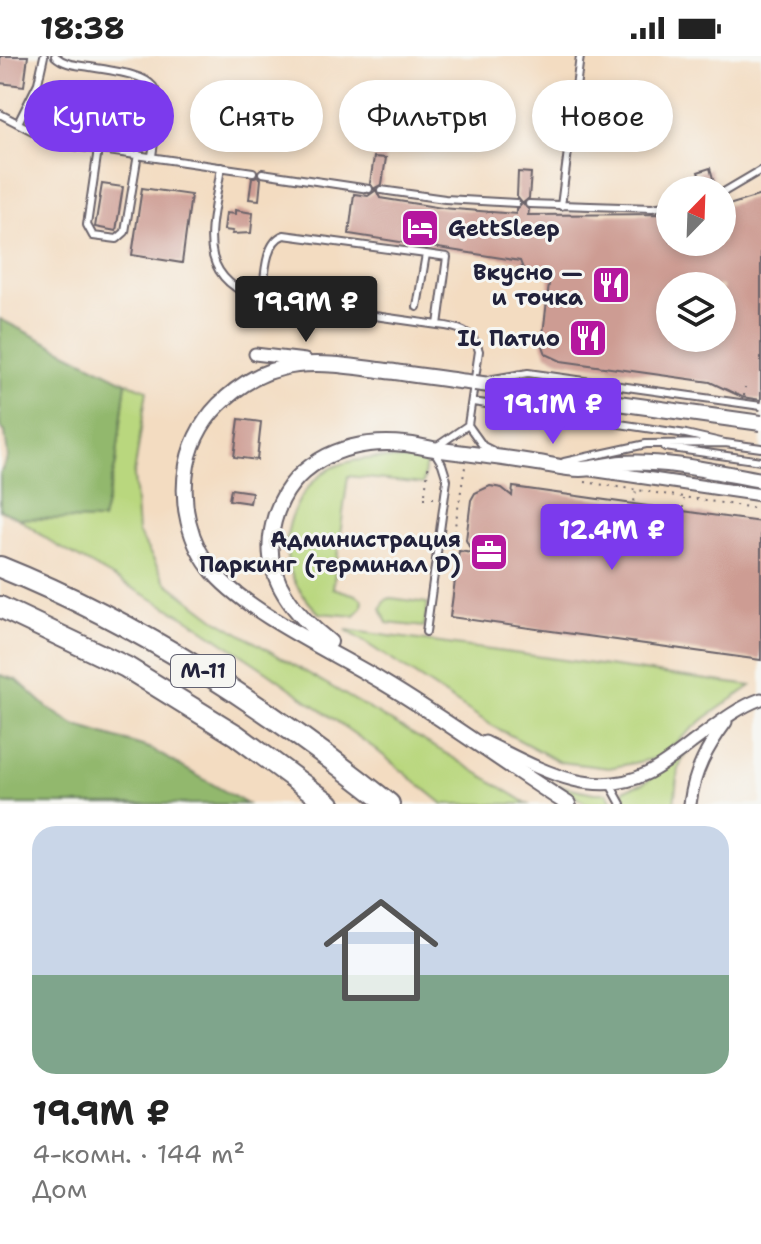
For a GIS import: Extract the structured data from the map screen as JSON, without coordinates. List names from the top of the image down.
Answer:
{
  "streets": {
    "highway": ["М-11"]
  },
  "places": {
    "hotel": ["GettSleep"],
    "restaurant": ["Вкусно — и точка", "IL Патио"],
    "office": ["Администрация Паркинг (терминал D)"]
  },
  "north": "top right",
  "page": {
    "status": "18:38",
    "chip": [
      "Купить",
      "Снять",
      "Фильтры",
      "Новое"
    ],
    "price": ["19.9M ₽", "19.1M ₽", "12.4M ₽"],
    "list": [
      {
        "name": "19.9M ₽",
        "note": "4-комн. · 144 m² · Дом"
      }
    ]
  }
}
